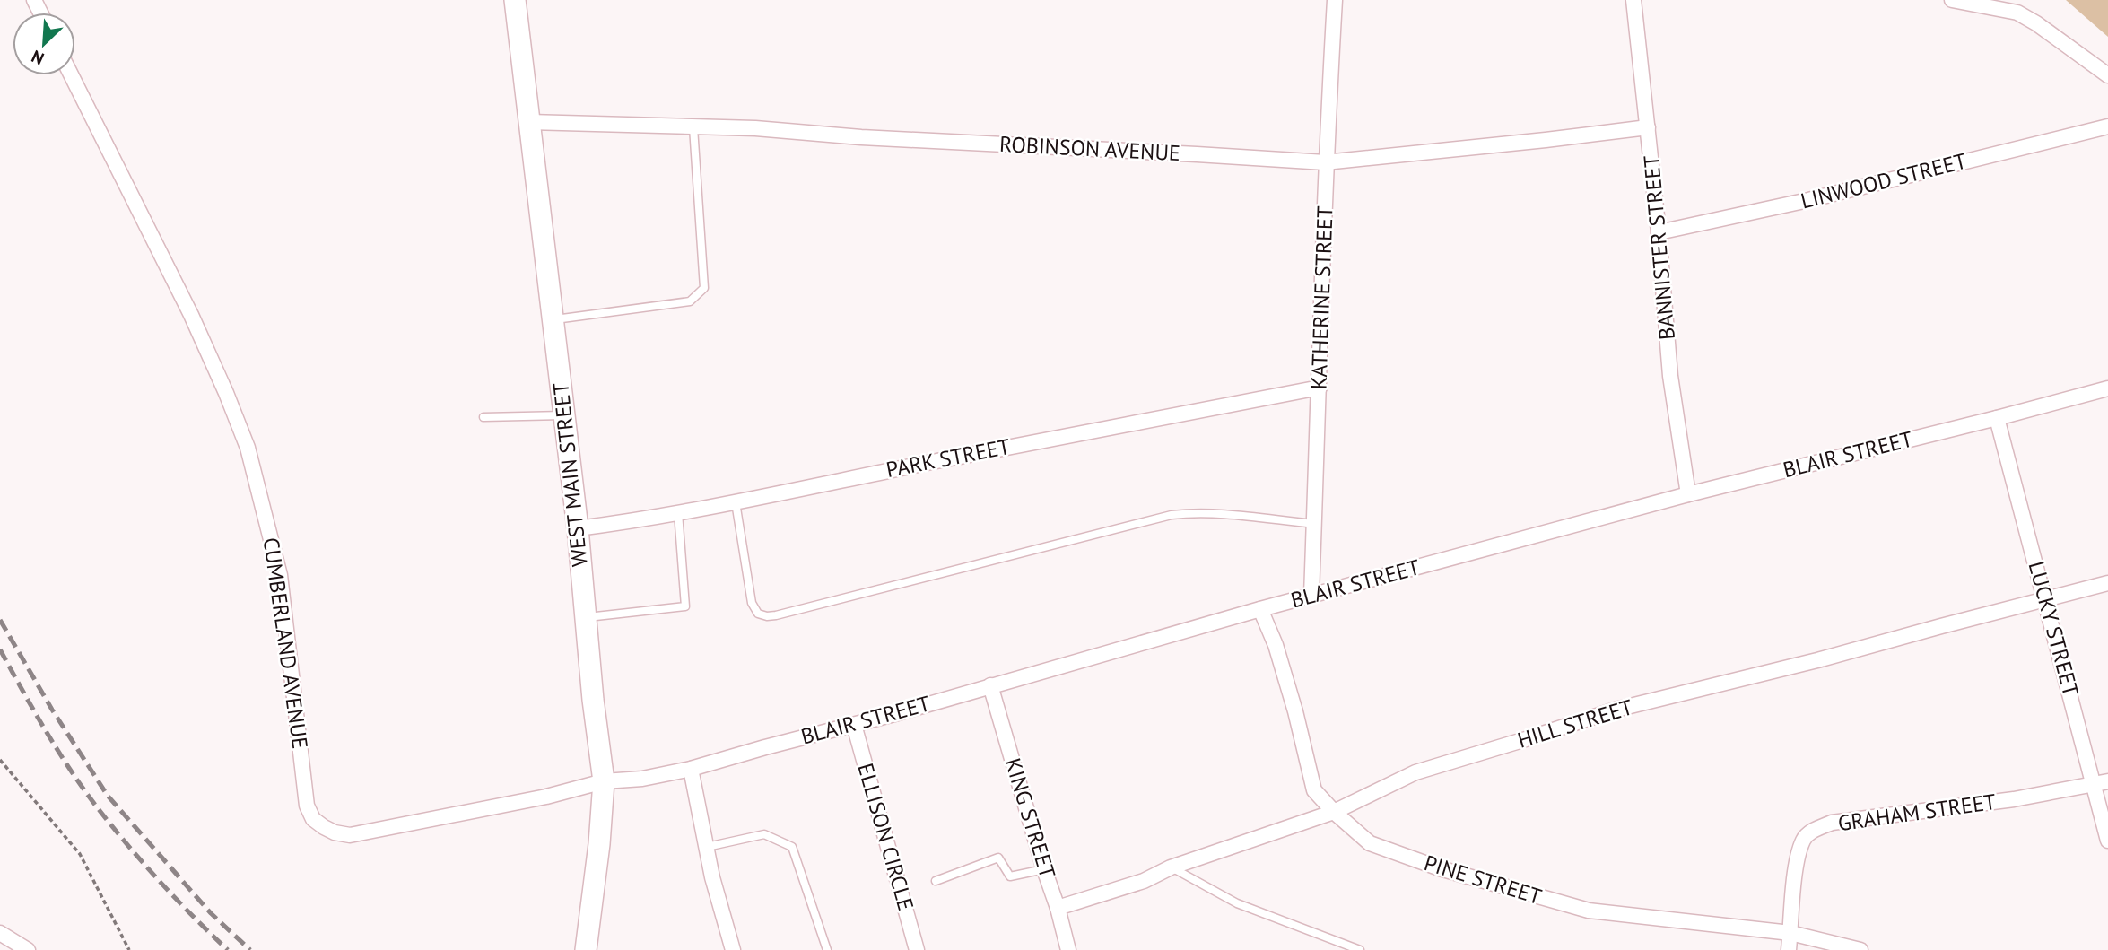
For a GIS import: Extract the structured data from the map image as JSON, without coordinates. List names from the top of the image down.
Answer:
{
  "streets": {
    "main road": ["WEST MAIN STREET"],
    "street": [
      "ROBINSON AVENUE",
      "LINWOOD STREET",
      "BANNISTER STREET",
      "KATHERINE STREET",
      "BLAIR STREET",
      "PARK STREET",
      "LUCKY STREET",
      "CUMBERLAND AVENUE",
      "HILL STREET",
      "GRAHAM STREET",
      "KING STREET",
      "ELLISON CIRCLE",
      "PINE STREET"
    ]
  },
  "crossings": [
    ["ROBINSON AVENUE", "BANNISTER STREET"],
    ["ROBINSON AVENUE", "KATHERINE STREET"],
    ["ROBINSON AVENUE", "WEST MAIN STREET"],
    ["LINWOOD STREET", "BANNISTER STREET"],
    ["BANNISTER STREET", "BLAIR STREET"],
    ["KATHERINE STREET", "BLAIR STREET"],
    ["KATHERINE STREET", "PARK STREET"],
    ["BLAIR STREET", "WEST MAIN STREET"],
    ["BLAIR STREET", "LUCKY STREET"],
    ["BLAIR STREET", "CUMBERLAND AVENUE"],
    ["BLAIR STREET", "KING STREET"],
    ["BLAIR STREET", "ELLISON CIRCLE"],
    ["BLAIR STREET", "PINE STREET"],
    ["PARK STREET", "WEST MAIN STREET"],
    ["WEST MAIN STREET", "CUMBERLAND AVENUE"],
    ["LUCKY STREET", "HILL STREET"],
    ["LUCKY STREET", "GRAHAM STREET"],
    ["HILL STREET", "KING STREET"],
    ["HILL STREET", "PINE STREET"],
    ["GRAHAM STREET", "PINE STREET"]
  ],
  "north": "bottom left"
}
